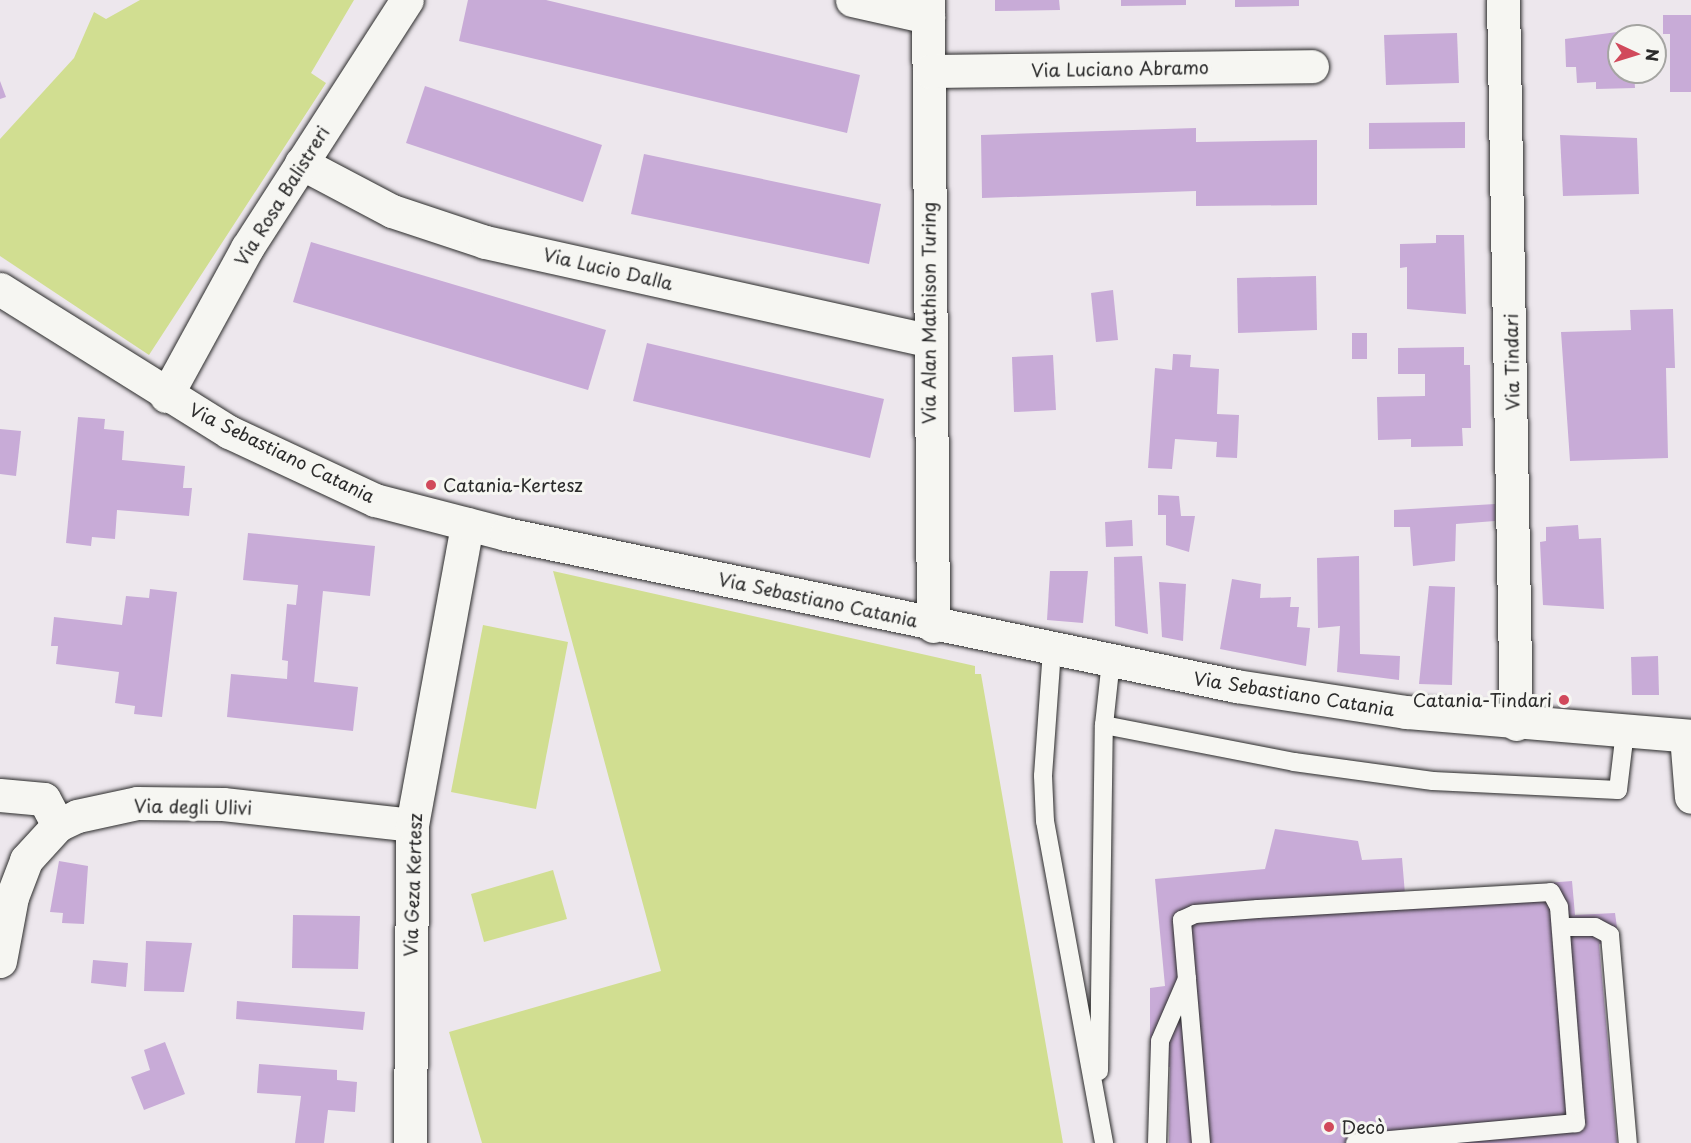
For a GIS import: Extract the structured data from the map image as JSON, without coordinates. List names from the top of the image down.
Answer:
{
  "streets": {
    "street": [
      "Via Luciano Abramo",
      "Via Rosa Balistreri",
      "Via Lucio Dalla",
      "Via Alan Mathison Turing",
      "Via Tindari",
      "Via Sebastiano Catania",
      "Via degli Ulivi",
      "Via Geza Kertesz"
    ]
  },
  "crossings": [
    ["Via Luciano Abramo", "Via Alan Mathison Turing"],
    ["Via Rosa Balistreri", "Via Lucio Dalla"],
    ["Via Rosa Balistreri", "Via Sebastiano Catania"],
    ["Via Lucio Dalla", "Via Alan Mathison Turing"],
    ["Via Alan Mathison Turing", "Via Sebastiano Catania"],
    ["Via Tindari", "Via Sebastiano Catania"],
    ["Via Sebastiano Catania", "Via Geza Kertesz"],
    ["Via degli Ulivi", "Via Geza Kertesz"]
  ],
  "places": ["Catania-Kertesz", "Catania-Tindari", "Decò"],
  "north": "right"
}
